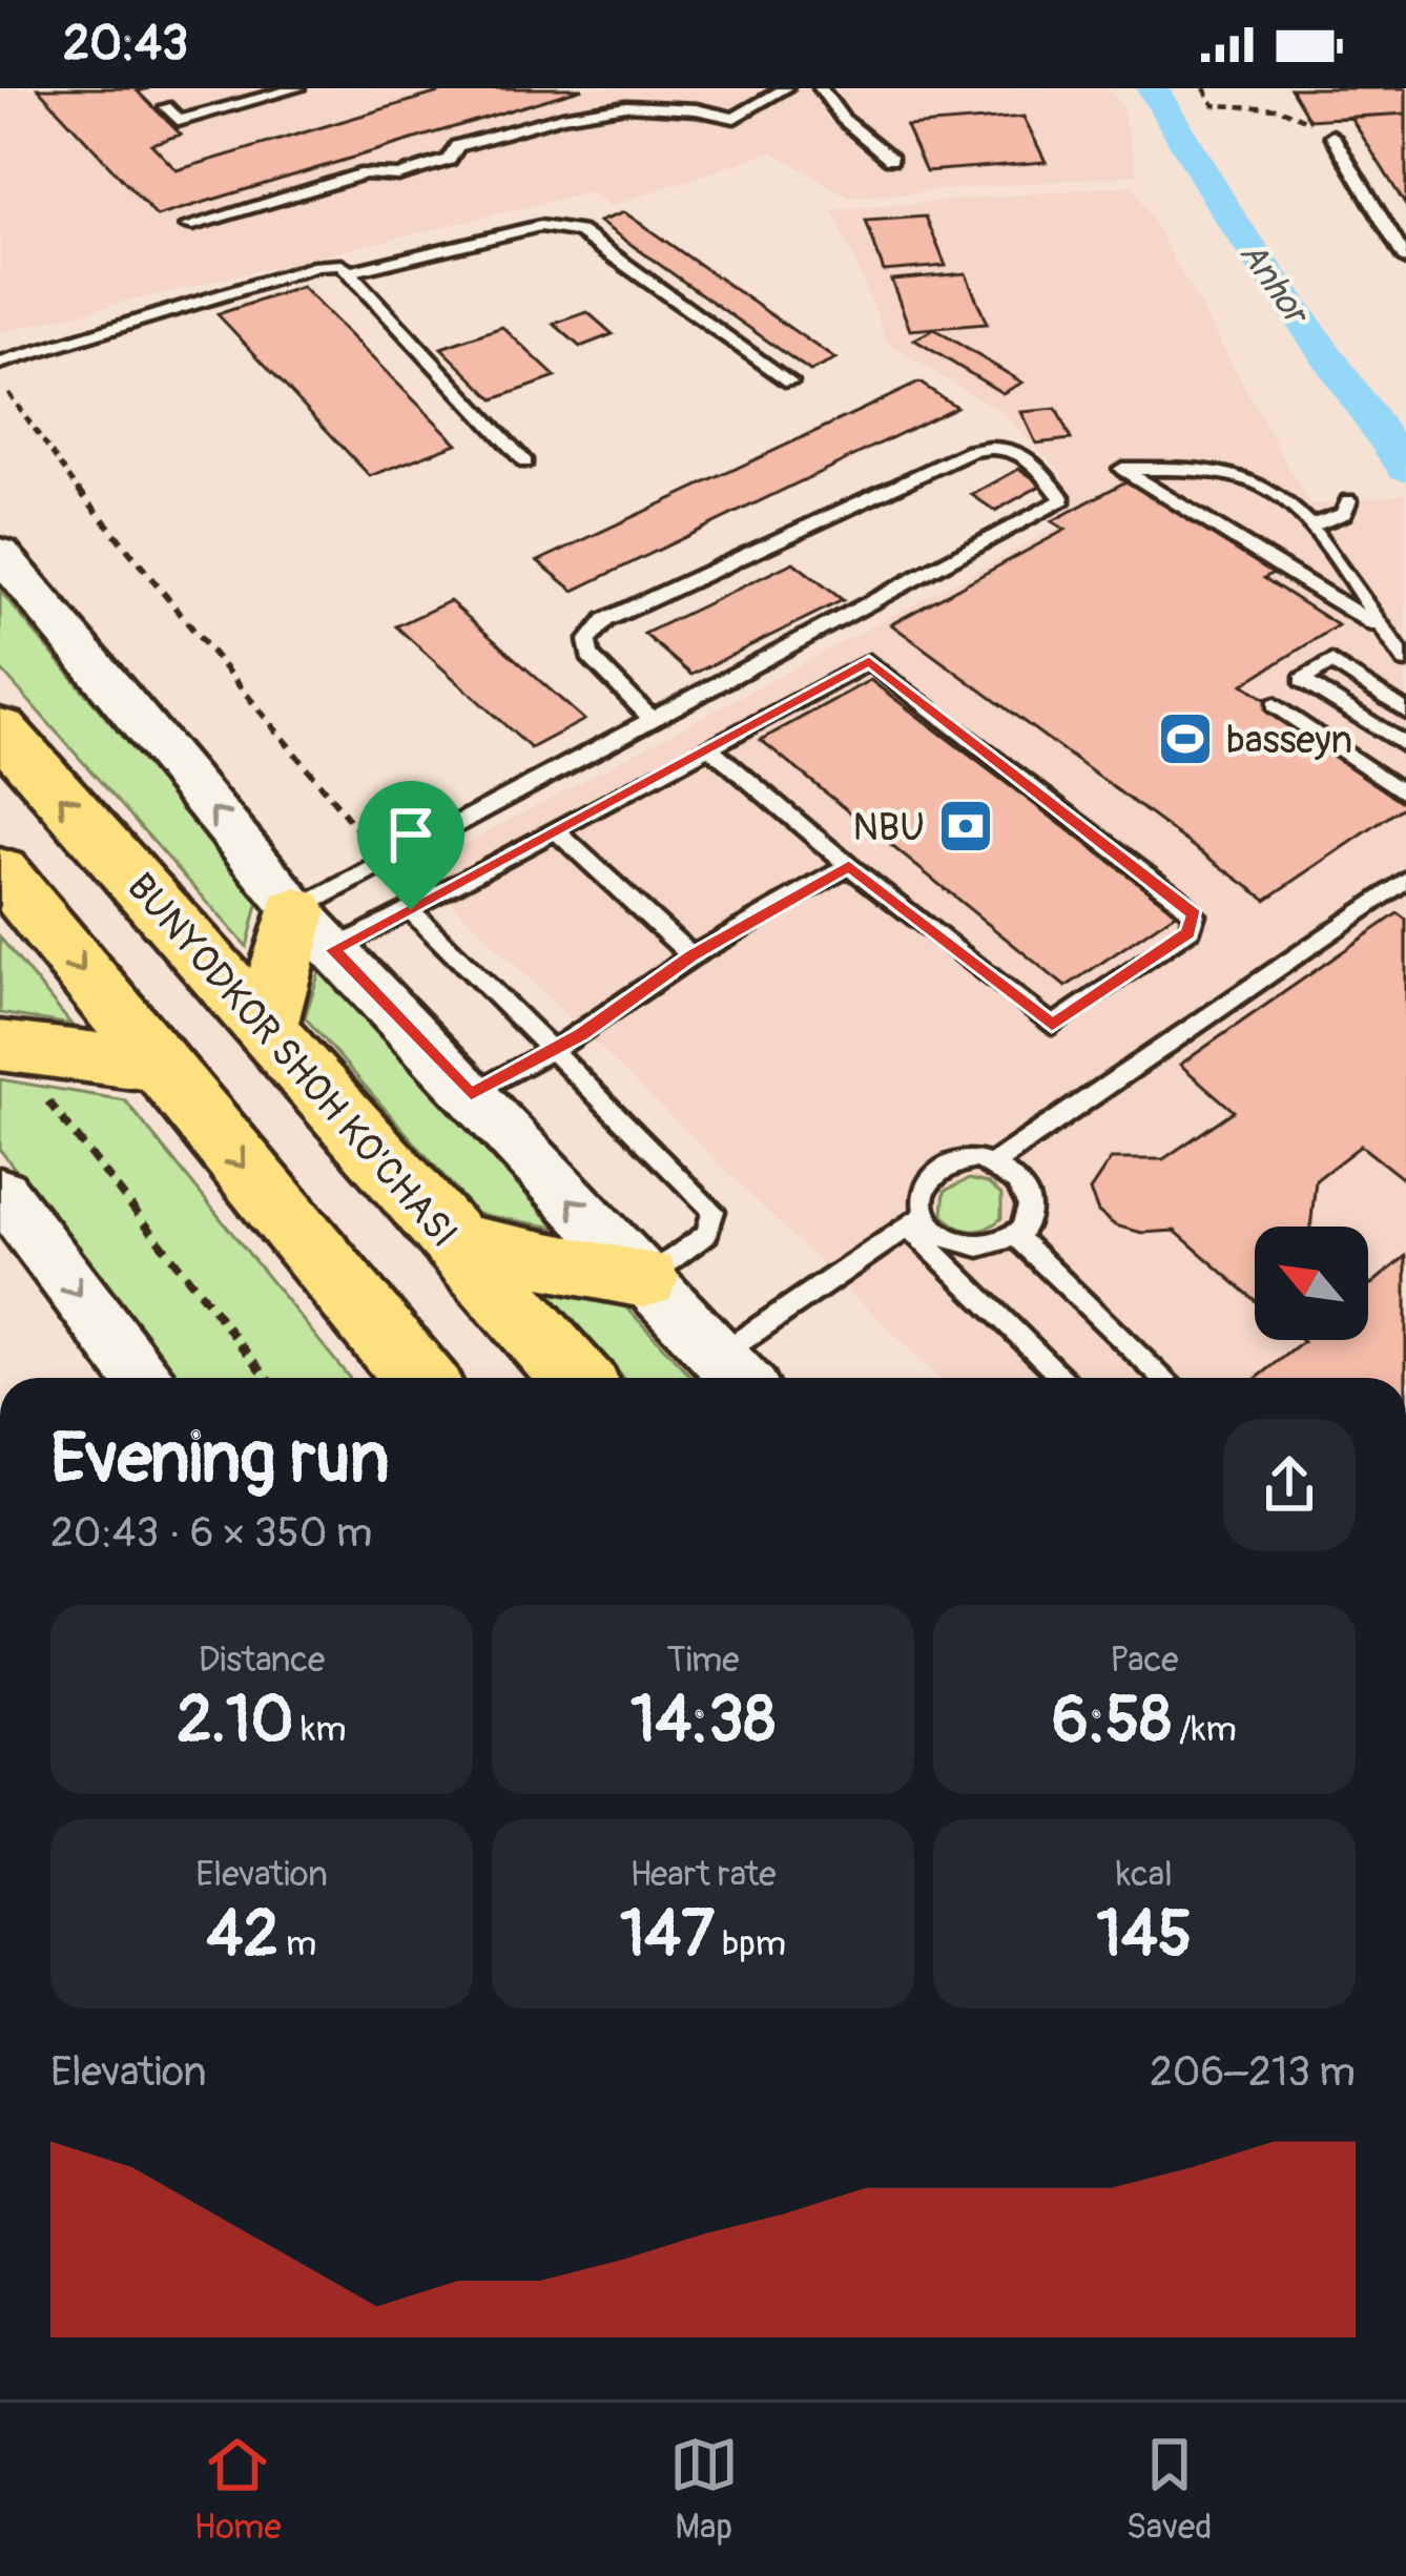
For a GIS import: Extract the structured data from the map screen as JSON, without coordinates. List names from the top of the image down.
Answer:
{
  "streets": {
    "main road": ["BUNYODKOR SHOH KO'CHASI"]
  },
  "water": ["Anhor"],
  "places": {
    "sports": ["basseyn"],
    "bank": ["NBU"]
  },
  "north": "top left",
  "page": {
    "status": "20:43",
    "heading": ["Evening run", "20:43 · 6 × 350 m"],
    "stats": [
      ["Distance", "2.10 km"],
      ["Time", "14:38"],
      ["Pace", "6:58 /km"],
      ["Elevation", "42 m"],
      ["Heart rate", "147 bpm"],
      ["kcal", "145"]
    ],
    "chart": ["Elevation", "206–213 m"],
    "tabs": ["Home", "Map", "Saved"]
  }
}
